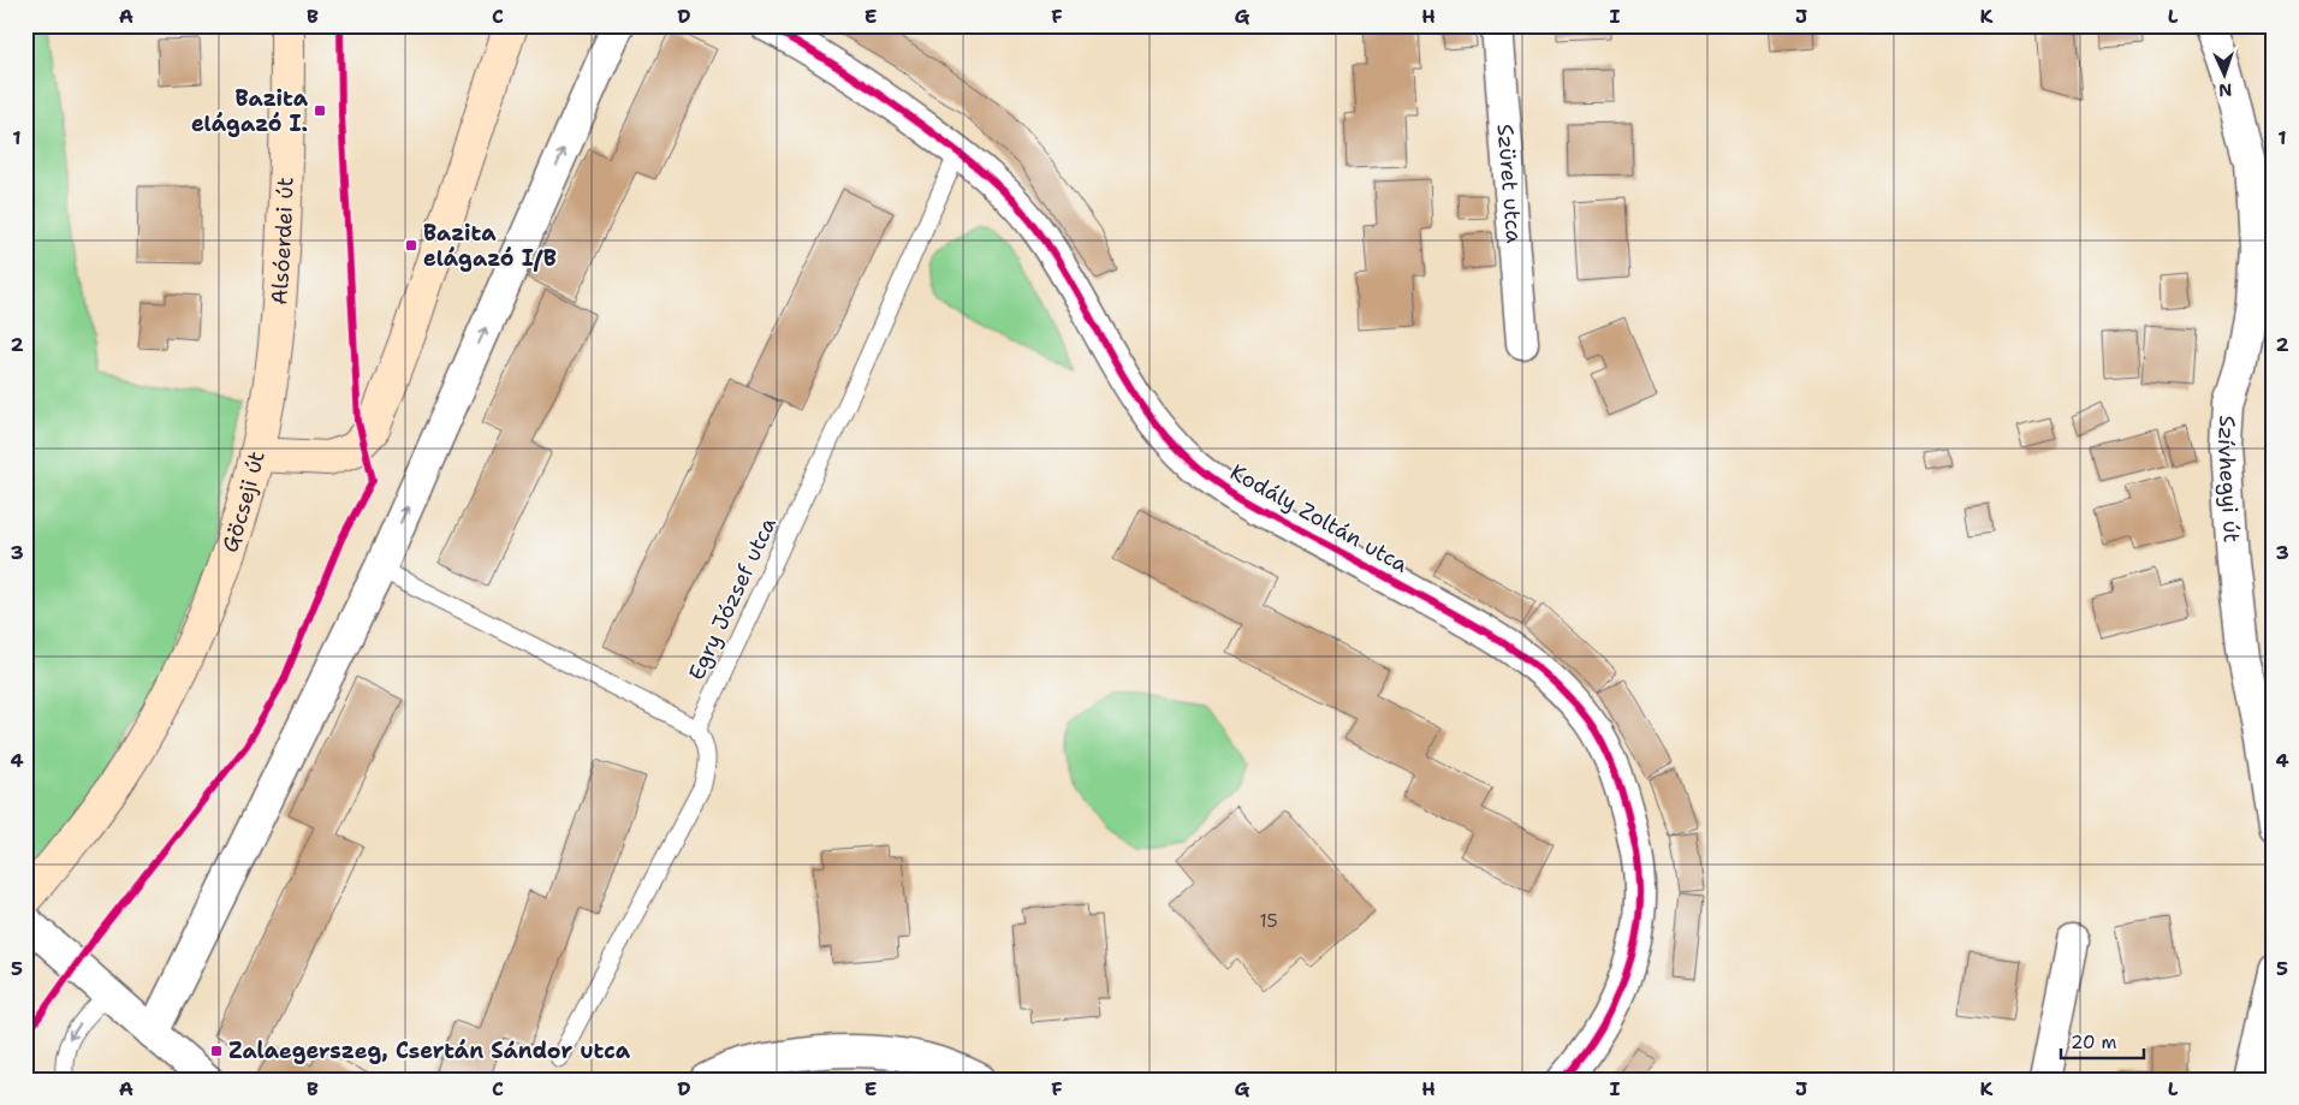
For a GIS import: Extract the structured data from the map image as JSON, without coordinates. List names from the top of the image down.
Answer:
{
  "streets": {
    "main road": ["Alsóerdei út", "Göcseji út"],
    "street": ["Szüret utca", "Szívhegyi út", "Kodály Zoltán utca"],
    "lane": ["Egry József utca"]
  },
  "crossings": [
    ["Alsóerdei út", "Göcseji út"],
    ["Kodály Zoltán utca", "Egry József utca"]
  ],
  "places": {
    "transit": ["Bazita elágazó I.", "Bazita elágazó I/B", "Zalaegerszeg, Csertán Sándor utca"]
  },
  "house_numbers": ["15"],
  "scale_bar": "20 m",
  "north": "bottom",
  "grid": {
    "columns": [
      "A",
      "B",
      "C",
      "D",
      "E",
      "F",
      "G",
      "H",
      "I",
      "J",
      "K",
      "L"
    ],
    "rows": [
      "1",
      "2",
      "3",
      "4",
      "5"
    ]
  }
}
